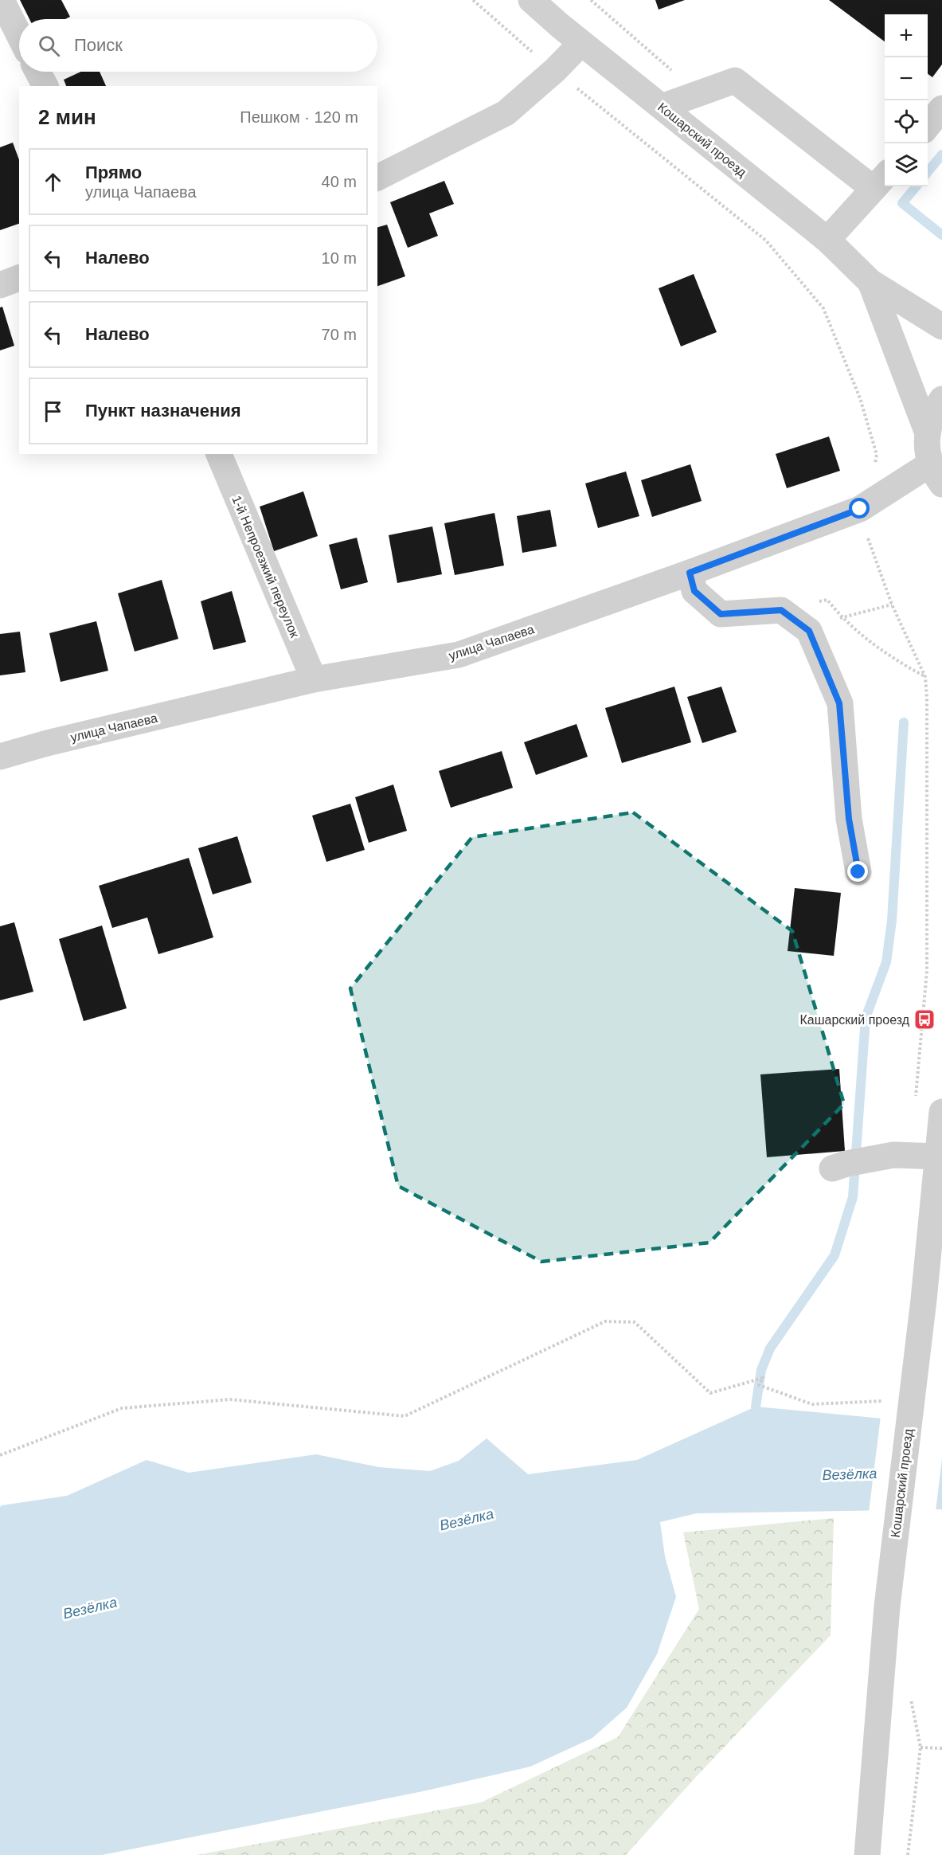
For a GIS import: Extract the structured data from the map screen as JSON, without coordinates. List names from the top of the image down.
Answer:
{
  "streets": {
    "street": ["Кошарский проезд", "1-й Непроезжий переулок", "улица Чапаева"]
  },
  "crossings": [
    ["1-й Непроезжий переулок", "улица Чапаева"]
  ],
  "water": ["Везёлка"],
  "places": {
    "bus stop": ["Кашарский проезд"]
  },
  "page": {
    "map_buttons": ["+", "−"],
    "search": "Поиск",
    "heading": ["2 мин", "Пешком · 120 m"],
    "list": [
      ["Прямо", "улица Чапаева", "40 m"],
      ["Налево", "10 m"],
      ["Налево", "70 m"],
      "Пункт назначения"
    ]
  }
}
